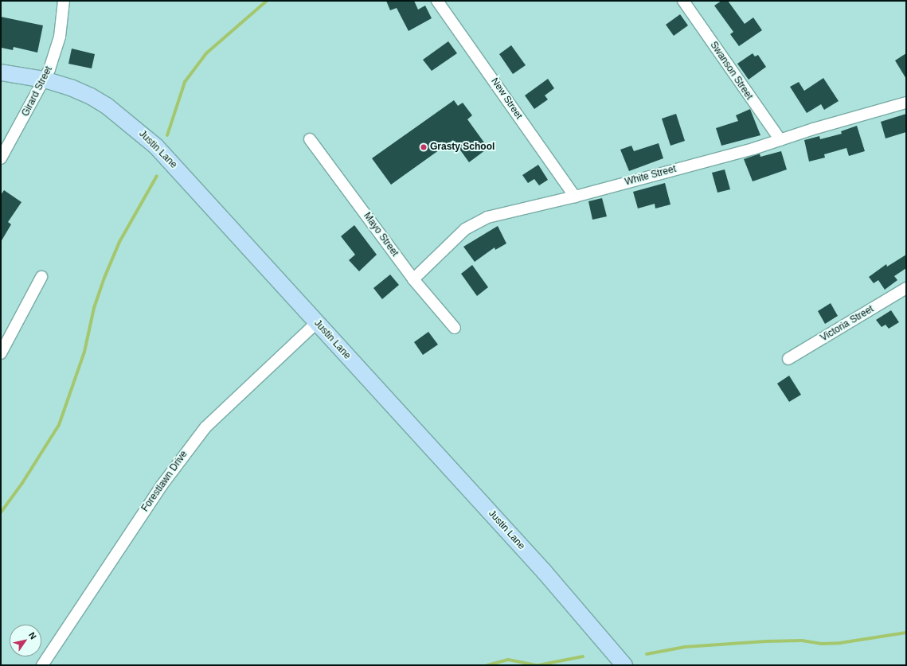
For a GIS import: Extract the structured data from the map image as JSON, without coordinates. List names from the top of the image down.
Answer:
{
  "streets": {
    "main road": ["Justin Lane"],
    "street": [
      "Swanson Street",
      "Girard Street",
      "New Street",
      "White Street",
      "Mayo Street",
      "Victoria Street",
      "Forestlawn Drive"
    ]
  },
  "crossings": [
    ["Swanson Street", "White Street"],
    ["Girard Street", "Justin Lane"],
    ["New Street", "White Street"],
    ["Justin Lane", "Forestlawn Drive"],
    ["White Street", "Mayo Street"]
  ],
  "places": ["Grasty School"],
  "north": "top right"
}
